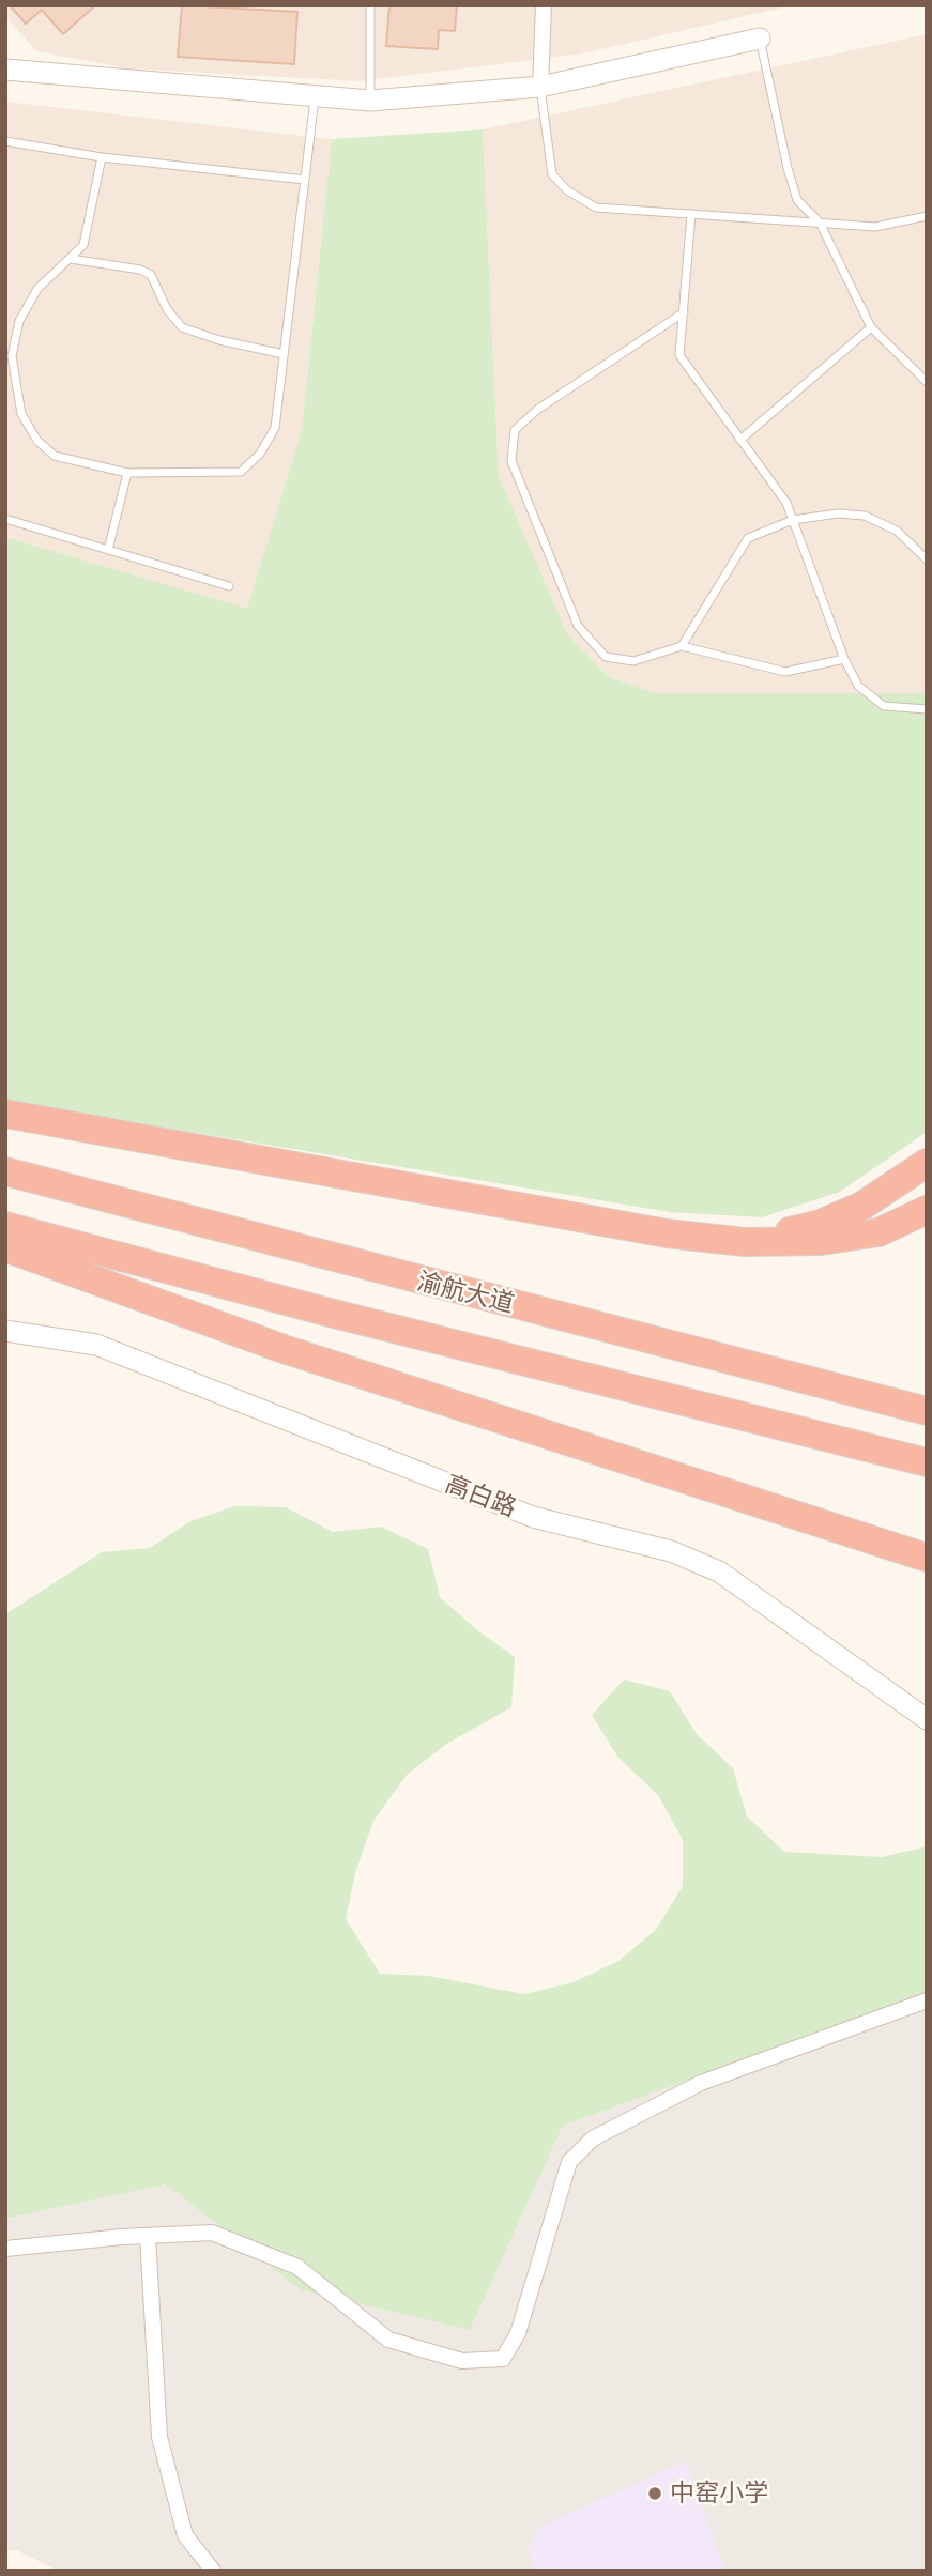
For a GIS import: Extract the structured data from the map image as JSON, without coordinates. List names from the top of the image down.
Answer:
{
  "streets": {
    "highway": ["渝航大道"],
    "street": ["高白路"]
  },
  "places": ["中窑小学"]
}
